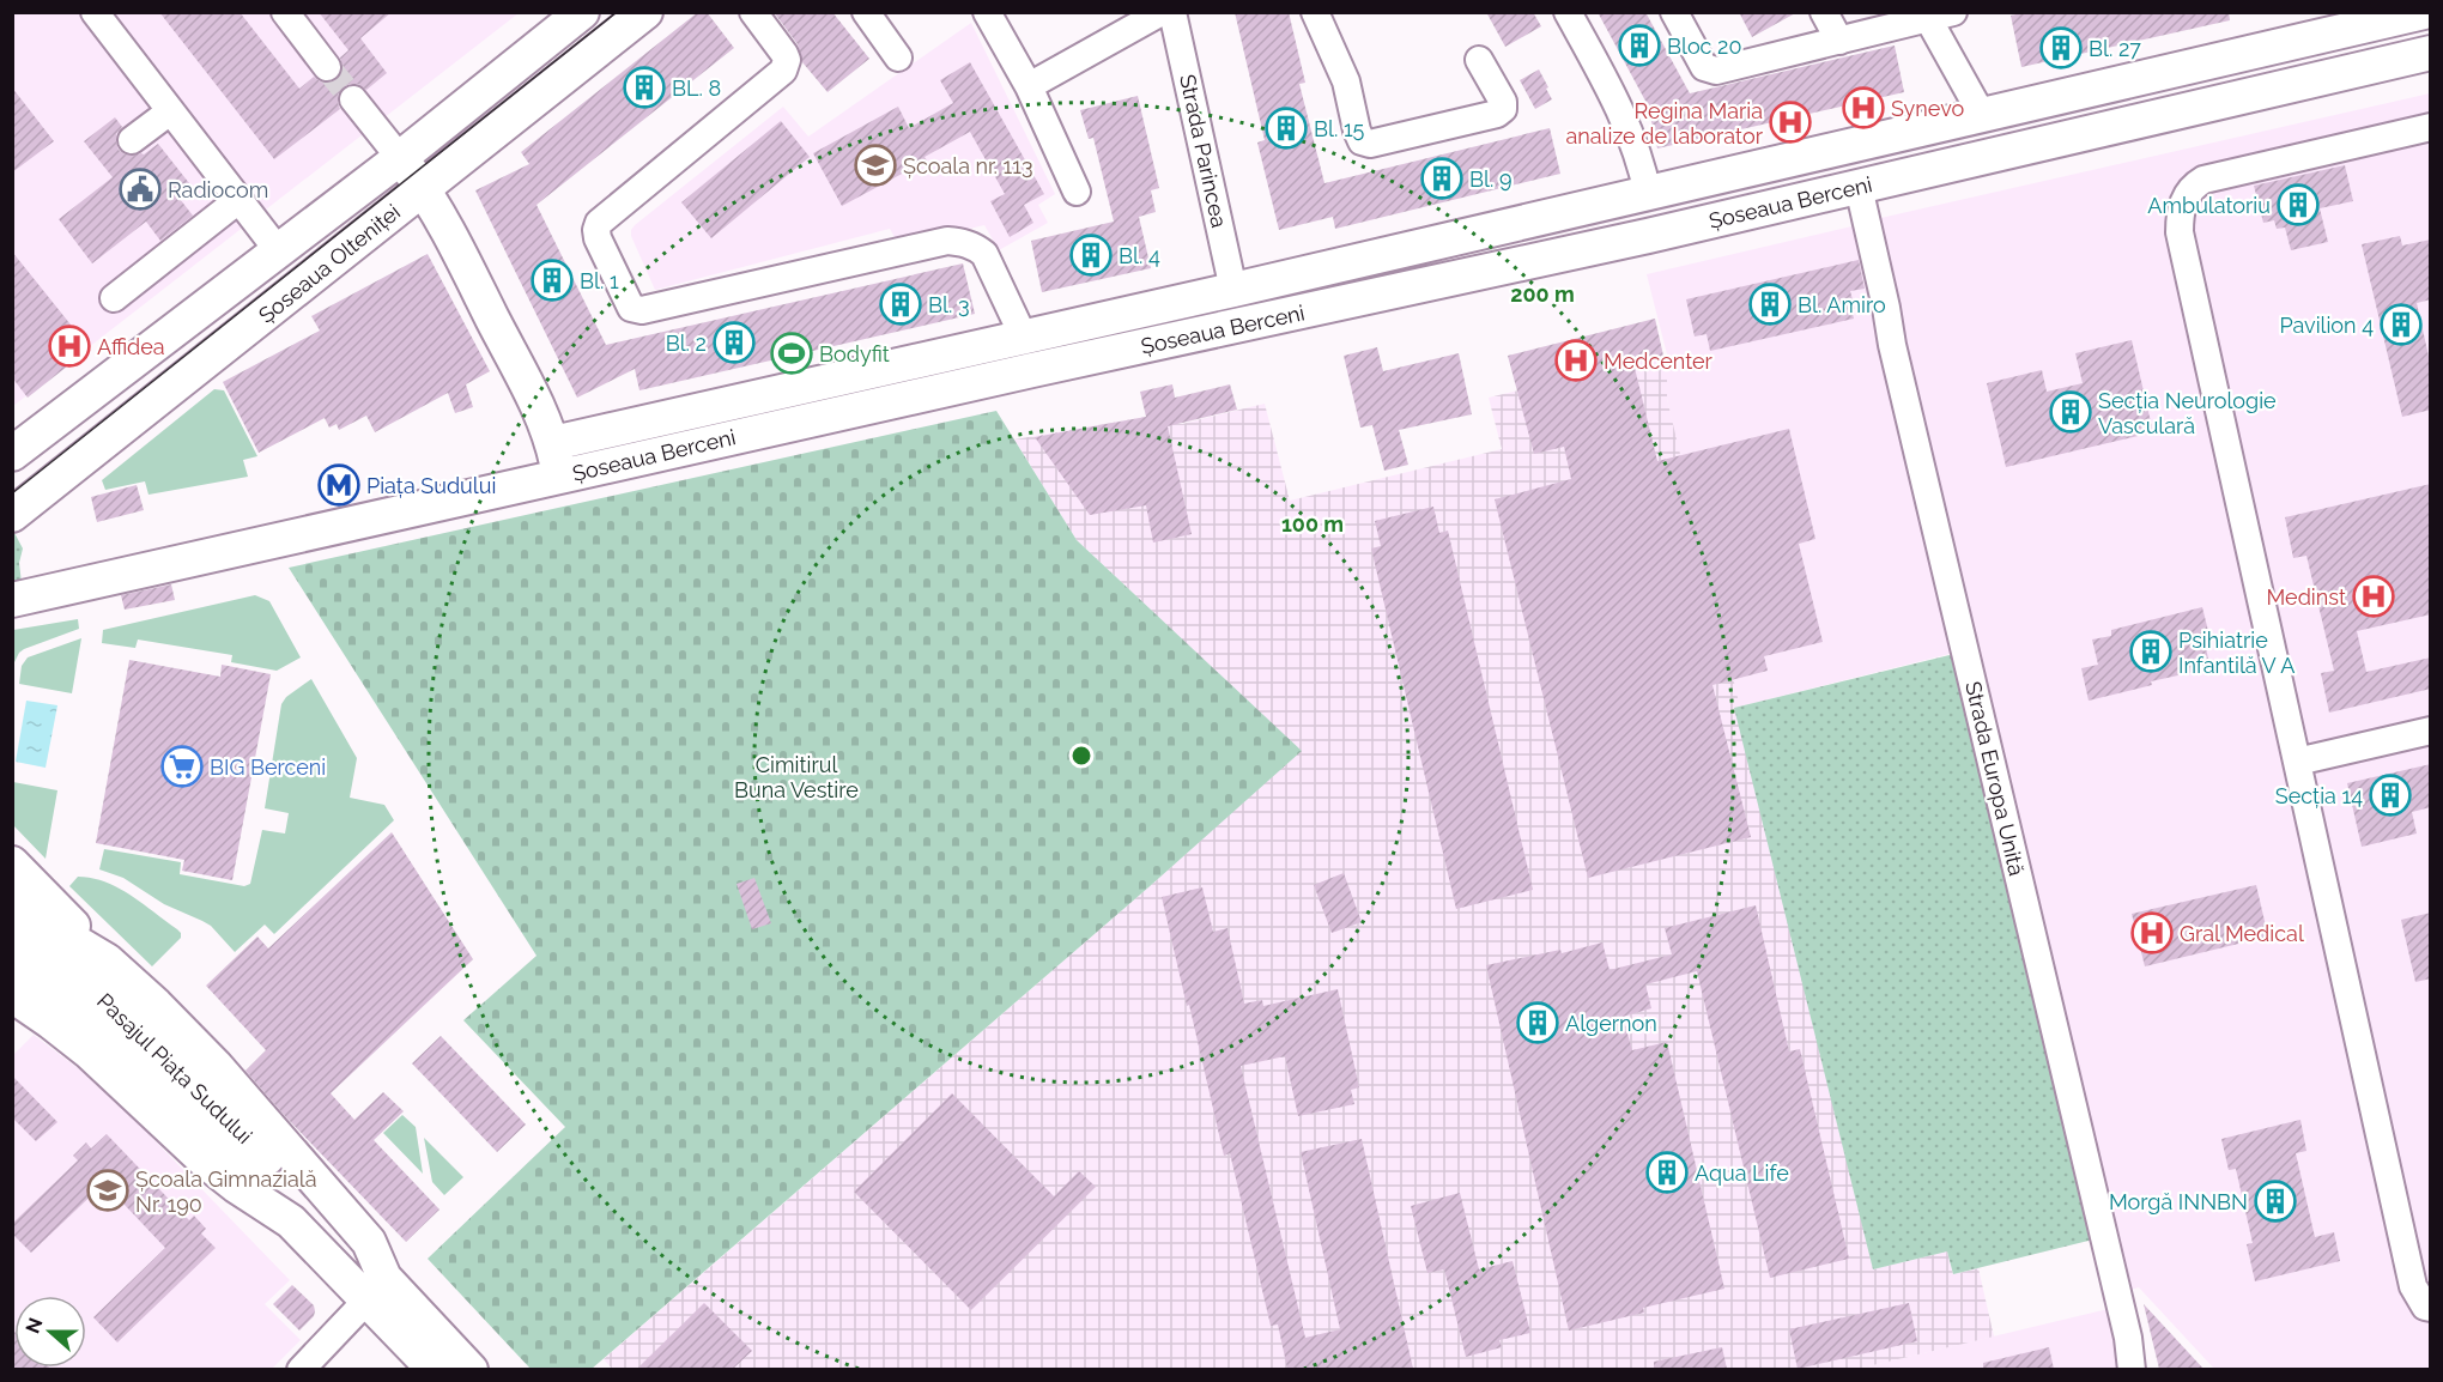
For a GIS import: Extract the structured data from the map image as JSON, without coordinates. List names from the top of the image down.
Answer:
{
  "streets": {
    "main road": ["Șoseaua Berceni", "Șoseaua Olteniței", "Pasajul Piața Sudului"],
    "street": ["Strada Parincea", "Strada Europa Unită"]
  },
  "crossings": [
    ["Strada Parincea", "Șoseaua Berceni"],
    ["Șoseaua Berceni", "Strada Europa Unită"]
  ],
  "parks": ["Cimitirul Buna Vestire"],
  "places": {
    "building": [
      "Bloc 20",
      "Bl. 27",
      "BL. 8",
      "Bl. 15",
      "Bl. 9",
      "Ambulatoriu",
      "Bl. 4",
      "Bl. 1",
      "Bl. 3",
      "Bl. Amiro",
      "Pavilion 4",
      "Bl. 2",
      "Secția Neurologie Vasculară",
      "Psihiatrie Infantilă V A",
      "Secția 14",
      "Algernon",
      "Aqua Life",
      "Morgă INNBN"
    ],
    "hospital": [
      "Synevo",
      "Regina Maria analize de laborator",
      "Affidea",
      "Medcenter",
      "Medinst",
      "Gral Medical"
    ],
    "school or university": ["Școala nr. 113", "Școala Gimnazială Nr. 190"],
    "public building": ["Radiocom"],
    "sports": ["Bodyfit"],
    "metro station": ["Piața Sudului"],
    "supermarket": ["BIG Berceni"]
  },
  "north": "left",
  "rings": ["200 m", "100 m"]
}
